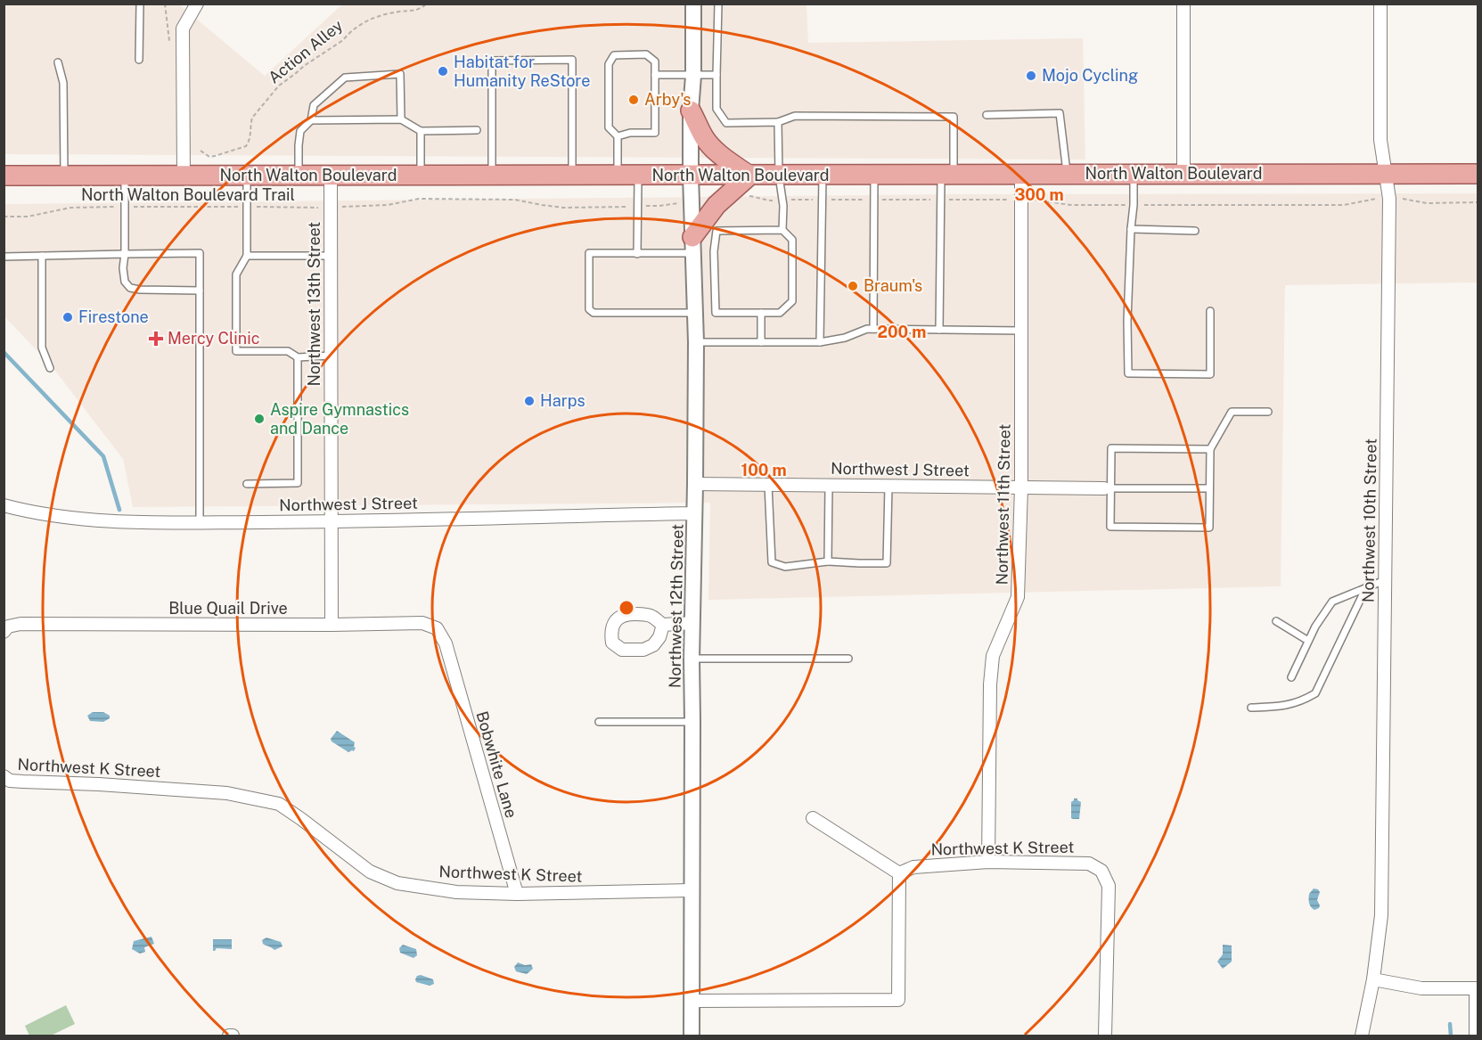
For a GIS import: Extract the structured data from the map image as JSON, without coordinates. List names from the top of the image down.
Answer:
{
  "streets": {
    "main road": ["North Walton Boulevard"],
    "street": [
      "Northwest 13th Street",
      "Northwest J Street",
      "Northwest 11th Street",
      "Northwest 10th Street",
      "Northwest 12th Street",
      "Blue Quail Drive",
      "Bobwhite Lane",
      "Northwest K Street"
    ],
    "path": ["Action Alley", "North Walton Boulevard Trail"]
  },
  "crossings": [
    ["North Walton Boulevard", "Northwest 13th Street"],
    ["North Walton Boulevard", "Northwest 11th Street"],
    ["North Walton Boulevard", "Northwest 10th Street"],
    ["North Walton Boulevard", "Northwest 12th Street"],
    ["North Walton Boulevard Trail", "Northwest 13th Street"],
    ["Northwest 13th Street", "Northwest J Street"],
    ["Northwest 13th Street", "Blue Quail Drive"],
    ["Northwest J Street", "Northwest 11th Street"],
    ["Northwest J Street", "Northwest 12th Street"],
    ["Northwest 11th Street", "Northwest K Street"],
    ["Northwest 12th Street", "Northwest K Street"],
    ["Blue Quail Drive", "Bobwhite Lane"],
    ["Bobwhite Lane", "Northwest K Street"]
  ],
  "places": {
    "other": [
      "Habitat for Humanity ReStore",
      "Mojo Cycling",
      "Arby's",
      "Braum's",
      "Firestone",
      "Harps",
      "Aspire Gymnastics and Dance"
    ],
    "health": ["Mercy Clinic"]
  },
  "rings": ["300 m", "200 m", "100 m"]
}
